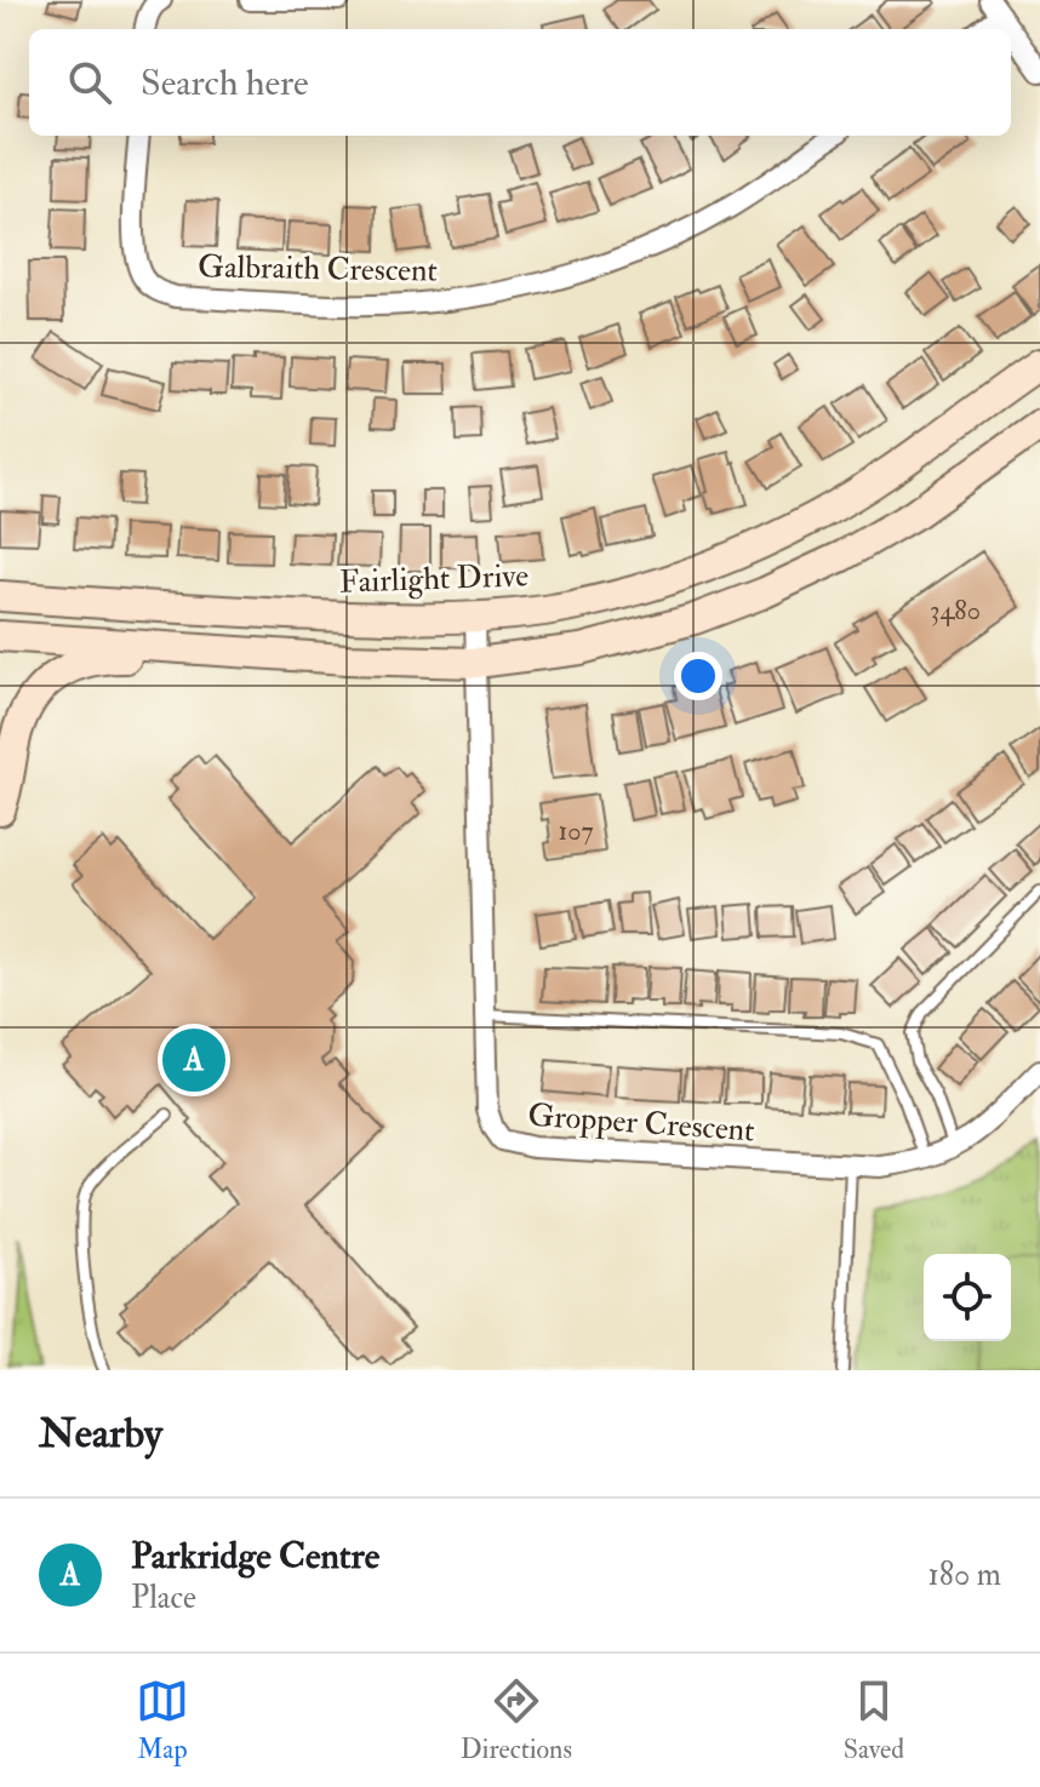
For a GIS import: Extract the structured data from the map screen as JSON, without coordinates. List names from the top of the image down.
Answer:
{
  "streets": {
    "main road": ["Fairlight Drive"],
    "street": ["Galbraith Crescent", "Gropper Crescent"]
  },
  "crossings": [
    ["Fairlight Drive", "Gropper Crescent"]
  ],
  "house_numbers": ["3480", "107"],
  "page": {
    "search": "Search here",
    "pins": "A",
    "heading": "Nearby",
    "list": [
      {
        "mark": "A",
        "name": "Parkridge Centre",
        "note": "Place",
        "value": "180 m"
      }
    ],
    "nav": ["Map", "Directions", "Saved"]
  }
}
